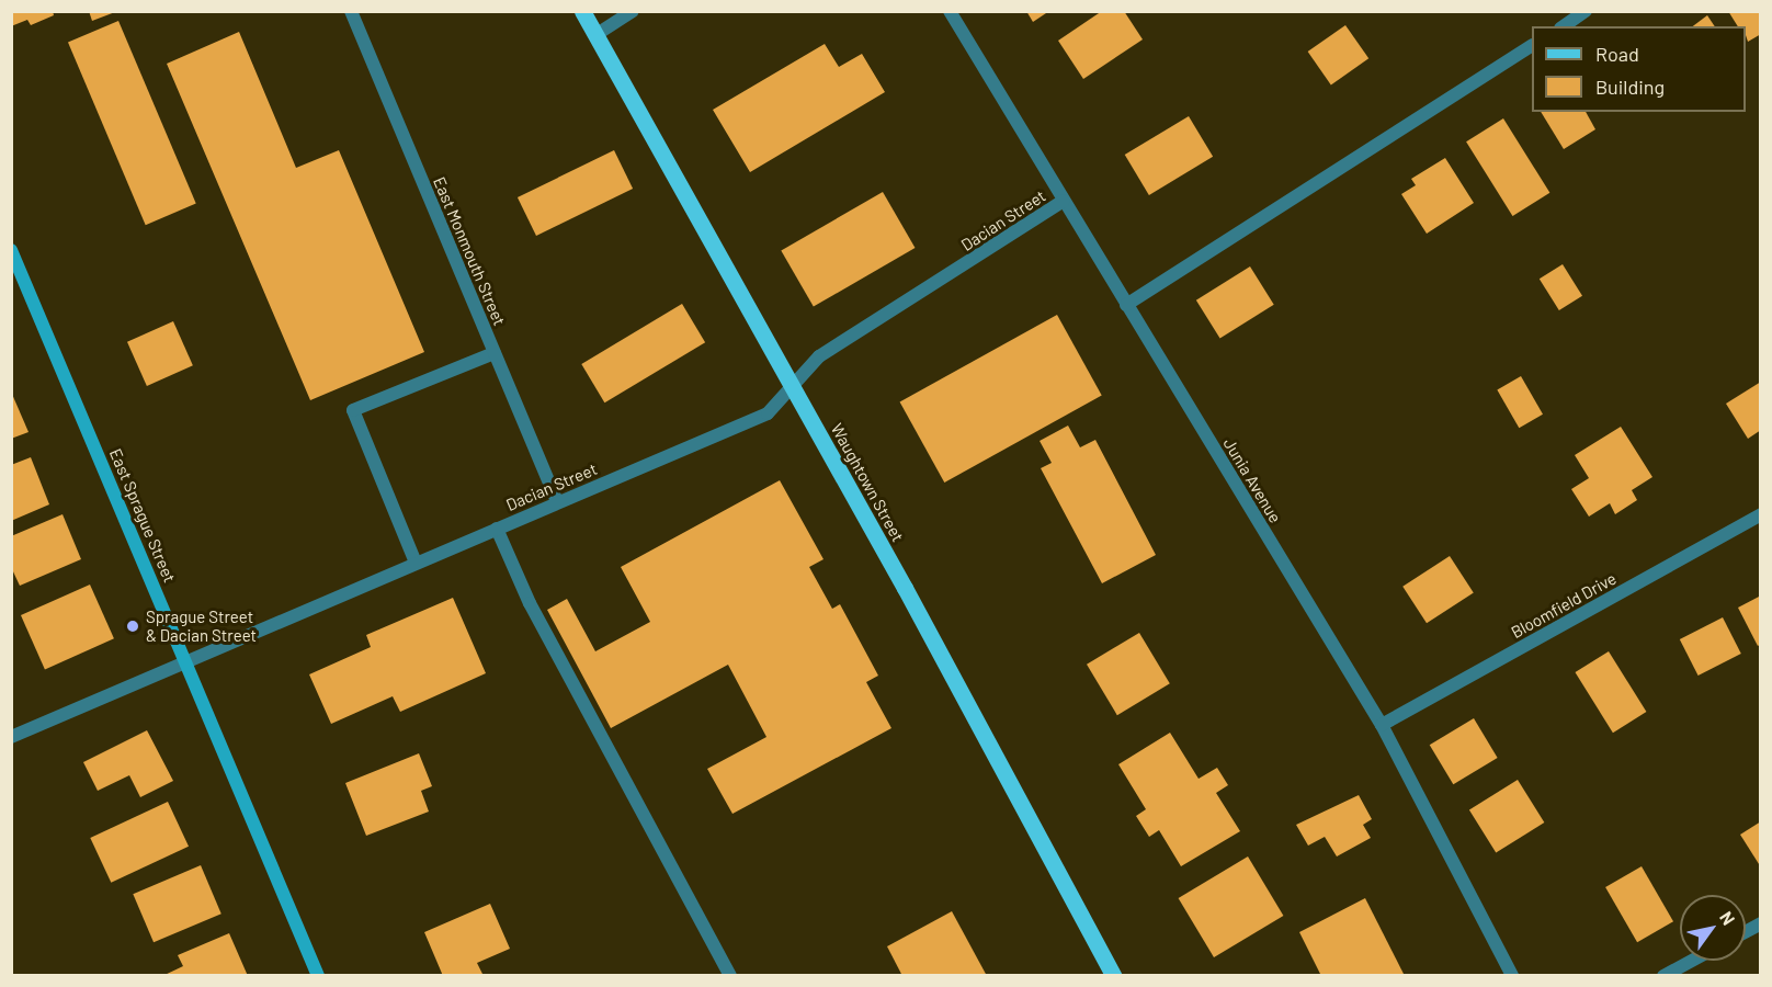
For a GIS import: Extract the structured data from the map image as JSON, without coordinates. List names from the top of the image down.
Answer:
{
  "streets": {
    "main road": ["Waughtown Street"],
    "street": [
      "Dacian Street",
      "East Monmouth Street",
      "Junia Avenue",
      "East Sprague Street",
      "Bloomfield Drive"
    ]
  },
  "crossings": [
    ["Dacian Street", "East Monmouth Street"],
    ["Dacian Street", "Junia Avenue"],
    ["Dacian Street", "Waughtown Street"],
    ["Dacian Street", "East Sprague Street"],
    ["Junia Avenue", "Bloomfield Drive"]
  ],
  "places": ["Sprague Street & Dacian Street"],
  "legend": ["Road", "Building"],
  "north": "top right"
}
